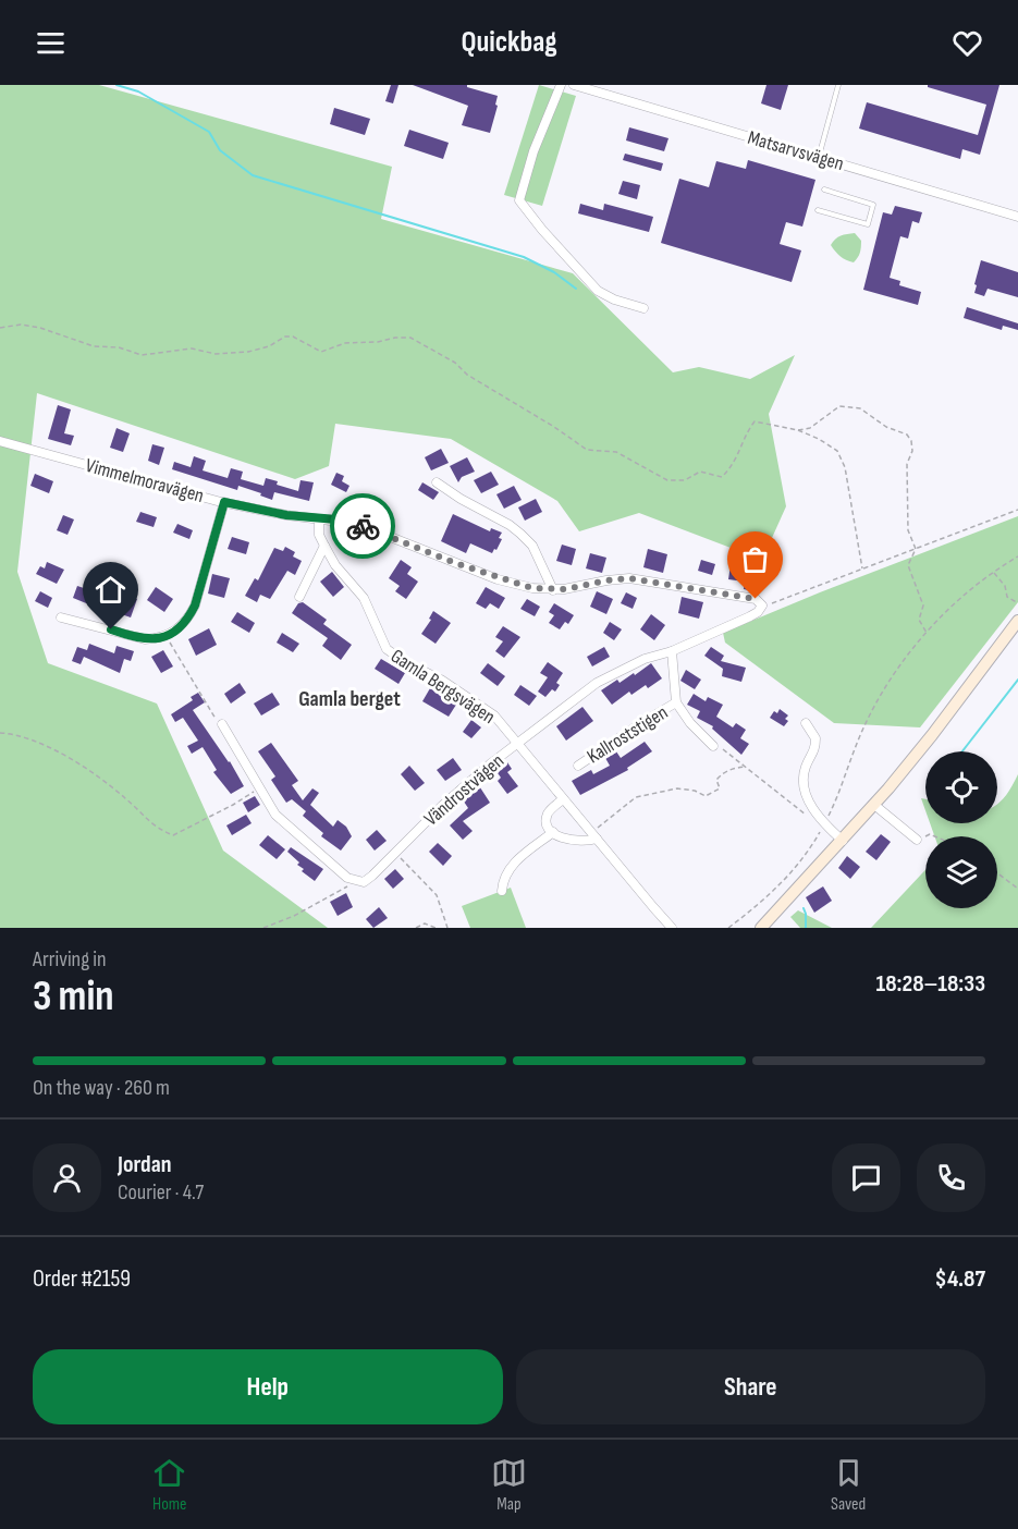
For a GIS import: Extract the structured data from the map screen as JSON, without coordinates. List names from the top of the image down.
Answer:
{
  "streets": {
    "street": [
      "Matsarvsvägen",
      "Vimmelmoravägen",
      "Gamla Bergsvägen",
      "Kallroststigen",
      "Vändrostvägen"
    ]
  },
  "crossings": [
    ["Vimmelmoravägen", "Gamla Bergsvägen"],
    ["Vimmelmoravägen", "Vändrostvägen"],
    ["Gamla Bergsvägen", "Vändrostvägen"],
    ["Kallroststigen", "Vändrostvägen"]
  ],
  "districts": ["Gamla berget"],
  "page": {
    "header": "Quickbag",
    "heading": ["3 min", "Arriving in", "18:28–18:33"],
    "panel": [
      "Jordan",
      "Courier · 4.7",
      "Order #2159",
      "$4.87"
    ],
    "bar": "On the way · 260 m",
    "buttons": ["Help", "Share"],
    "tabs": ["Home", "Map", "Saved"]
  }
}
